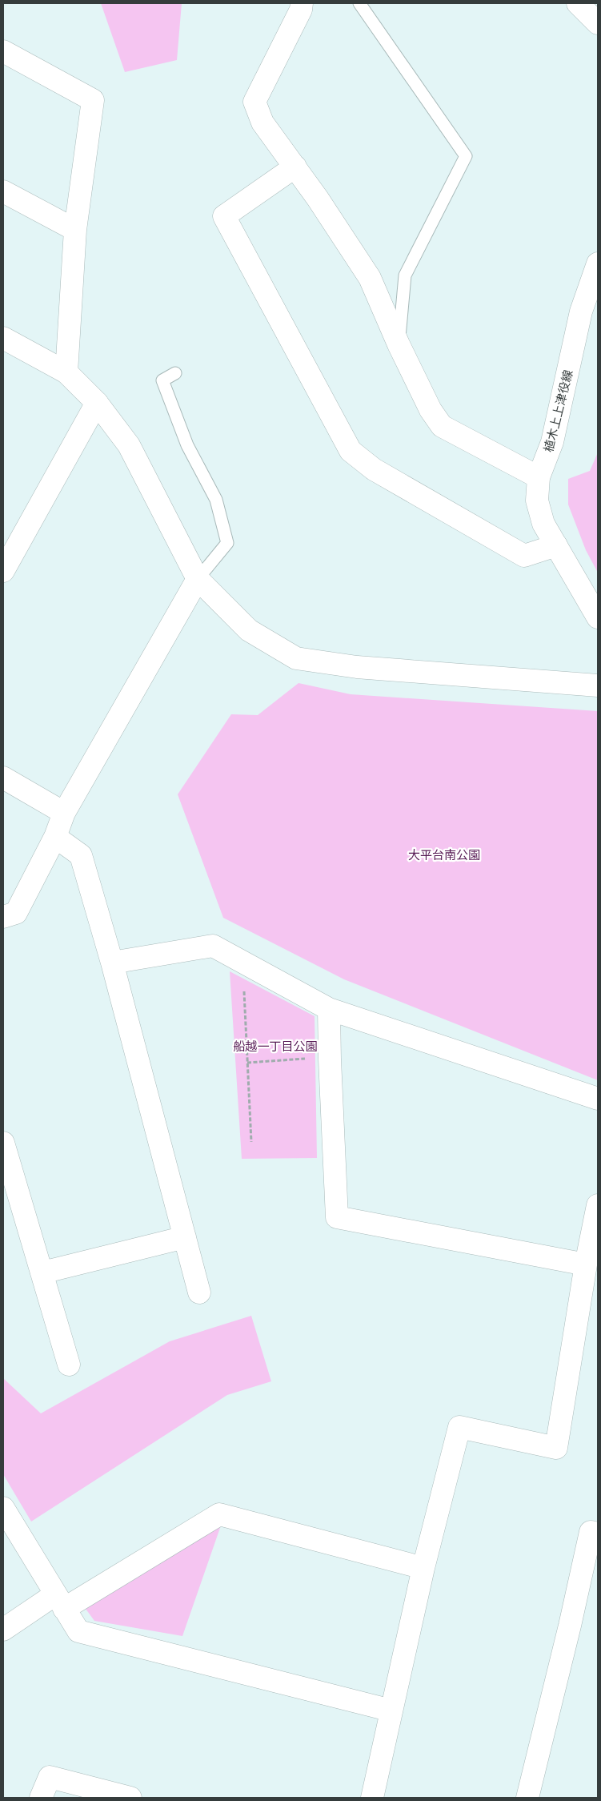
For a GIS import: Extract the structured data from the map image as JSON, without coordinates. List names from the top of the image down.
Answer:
{
  "streets": {
    "street": ["植木上上津役線"]
  },
  "parks": ["大平台南公園", "船越一丁目公園"]
}
